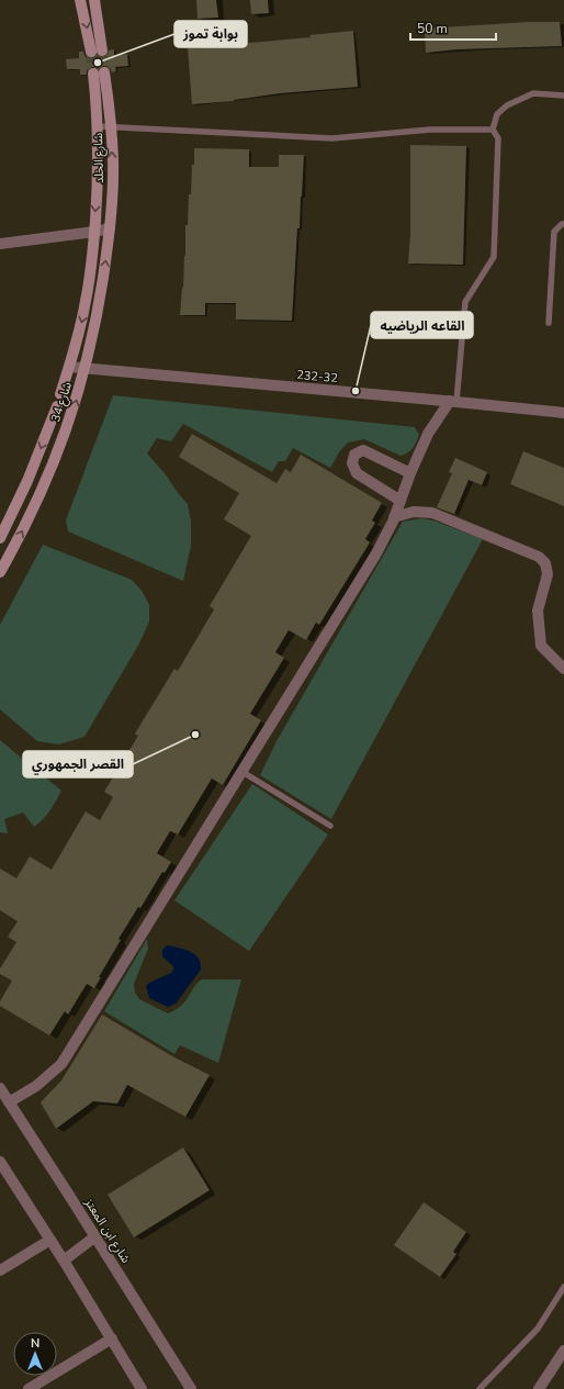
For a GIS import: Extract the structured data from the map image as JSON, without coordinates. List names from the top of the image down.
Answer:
{
  "streets": {
    "main road": ["شارع الخلد", "شارع 34"],
    "street": ["232-32", "شارع ابن المعتز"]
  },
  "crossings": [
    ["شارع الخلد", "شارع 34"],
    ["232-32", "شارع 34"]
  ],
  "places": ["بوابة تموز", "القاعه الرياضيه", "القصر الجمهوري"],
  "scale_bar": "50 m",
  "north": "top"
}
